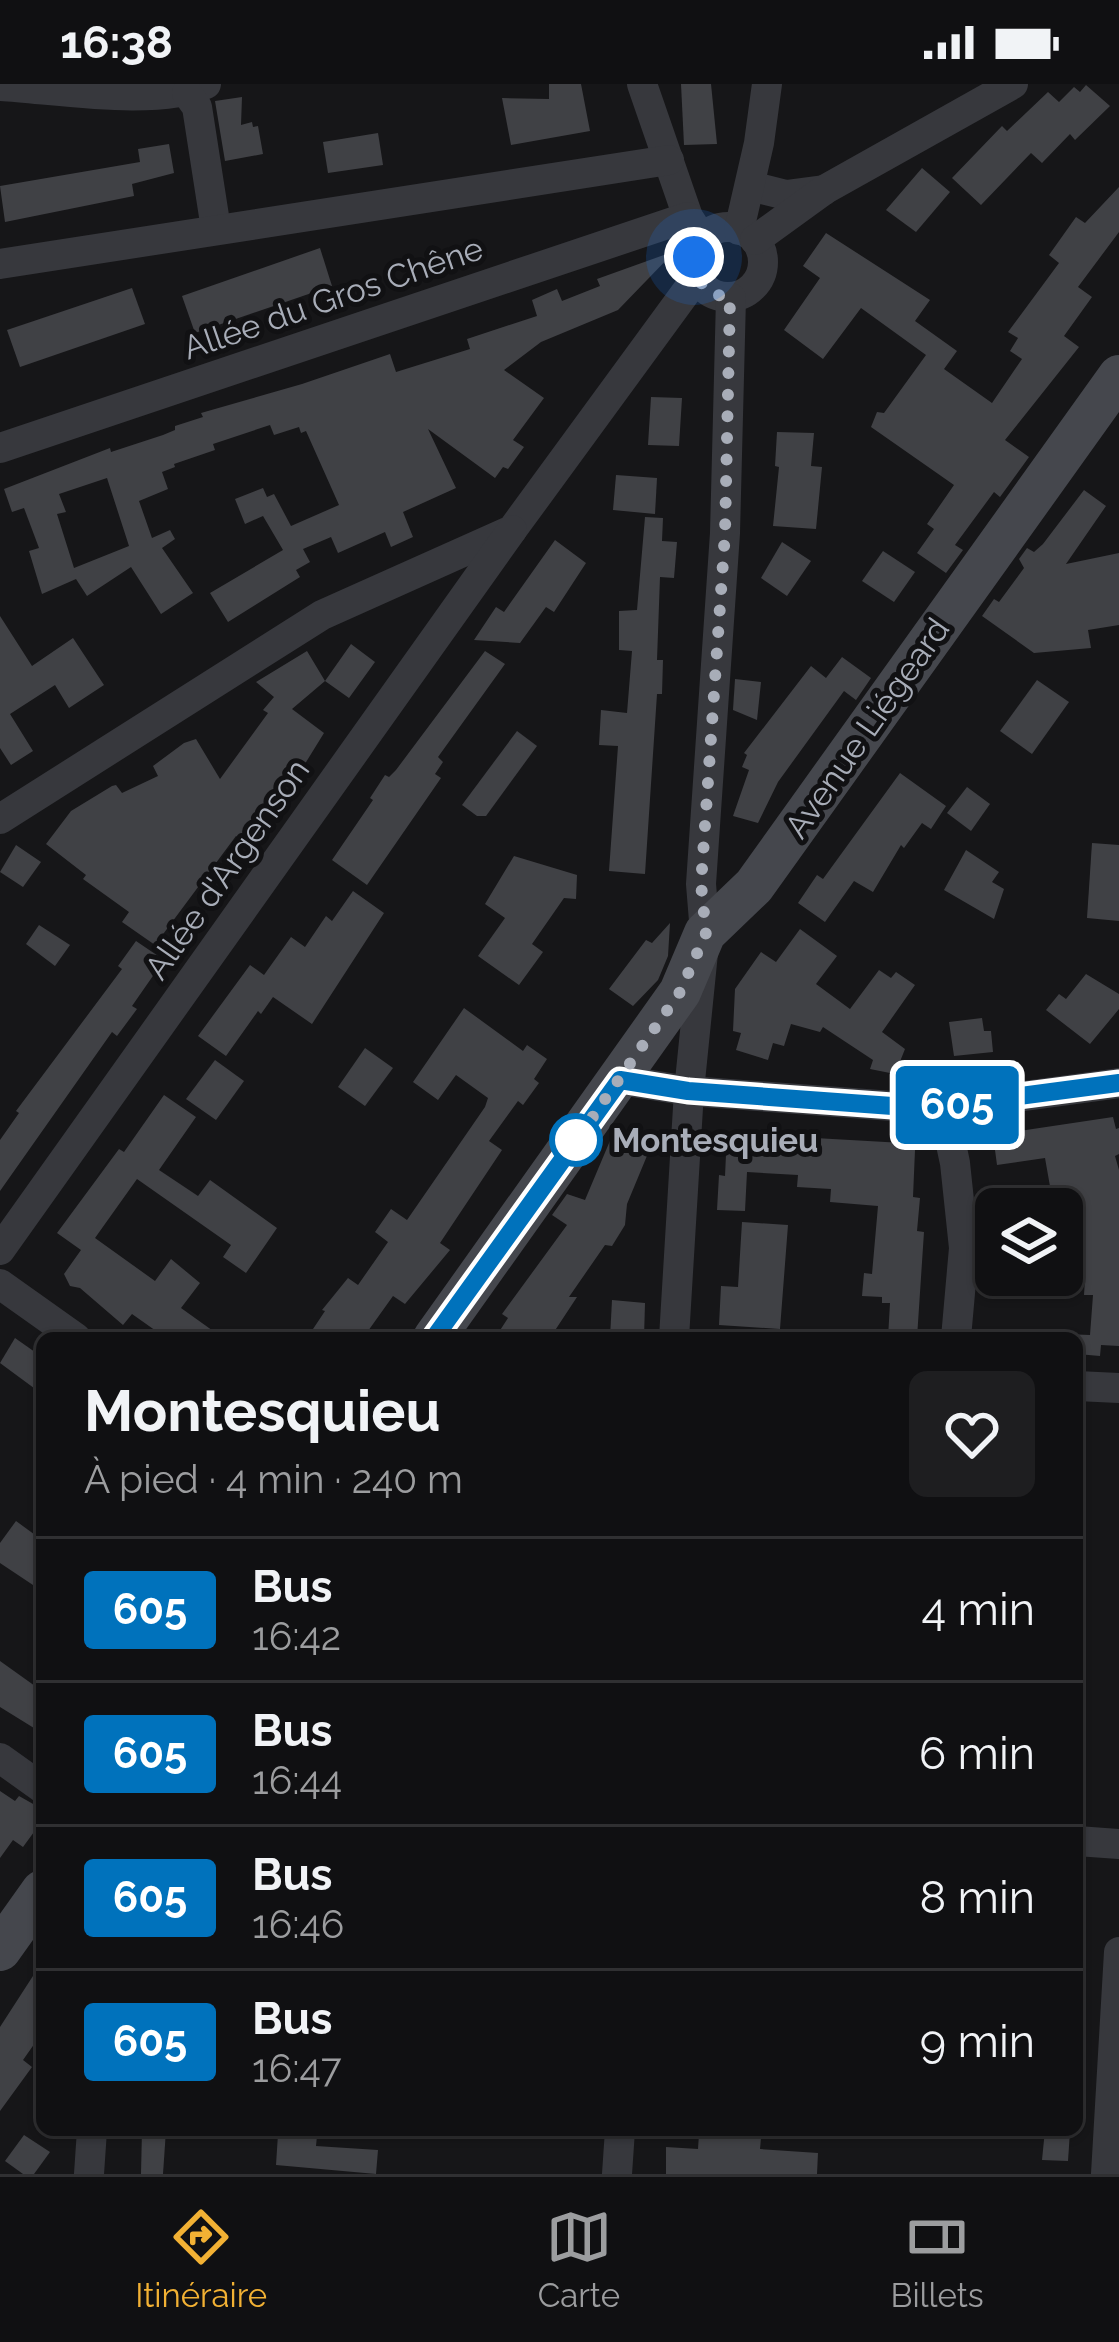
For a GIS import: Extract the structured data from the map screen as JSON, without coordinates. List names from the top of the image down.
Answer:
{
  "streets": {
    "street": ["Allée du Gros Chêne", "Avenue Liégeard", "Allée d'Argenson"]
  },
  "crossings": [
    ["Allée du Gros Chêne", "Allée d'Argenson"]
  ],
  "places": ["Montesquieu"],
  "lines": ["bus line 605"],
  "page": {
    "status": "16:38",
    "on_map": "605",
    "heading": ["Montesquieu", "À pied · 4 min · 240 m"],
    "list": [
      {
        "mark": "605",
        "name": "Bus",
        "note": "16:42",
        "value": "4 min"
      },
      {
        "mark": "605",
        "name": "Bus",
        "note": "16:44",
        "value": "6 min"
      },
      {
        "mark": "605",
        "name": "Bus",
        "note": "16:46",
        "value": "8 min"
      },
      {
        "mark": "605",
        "name": "Bus",
        "note": "16:47",
        "value": "9 min"
      }
    ],
    "tabs": ["Itinéraire", "Carte", "Billets"]
  }
}
